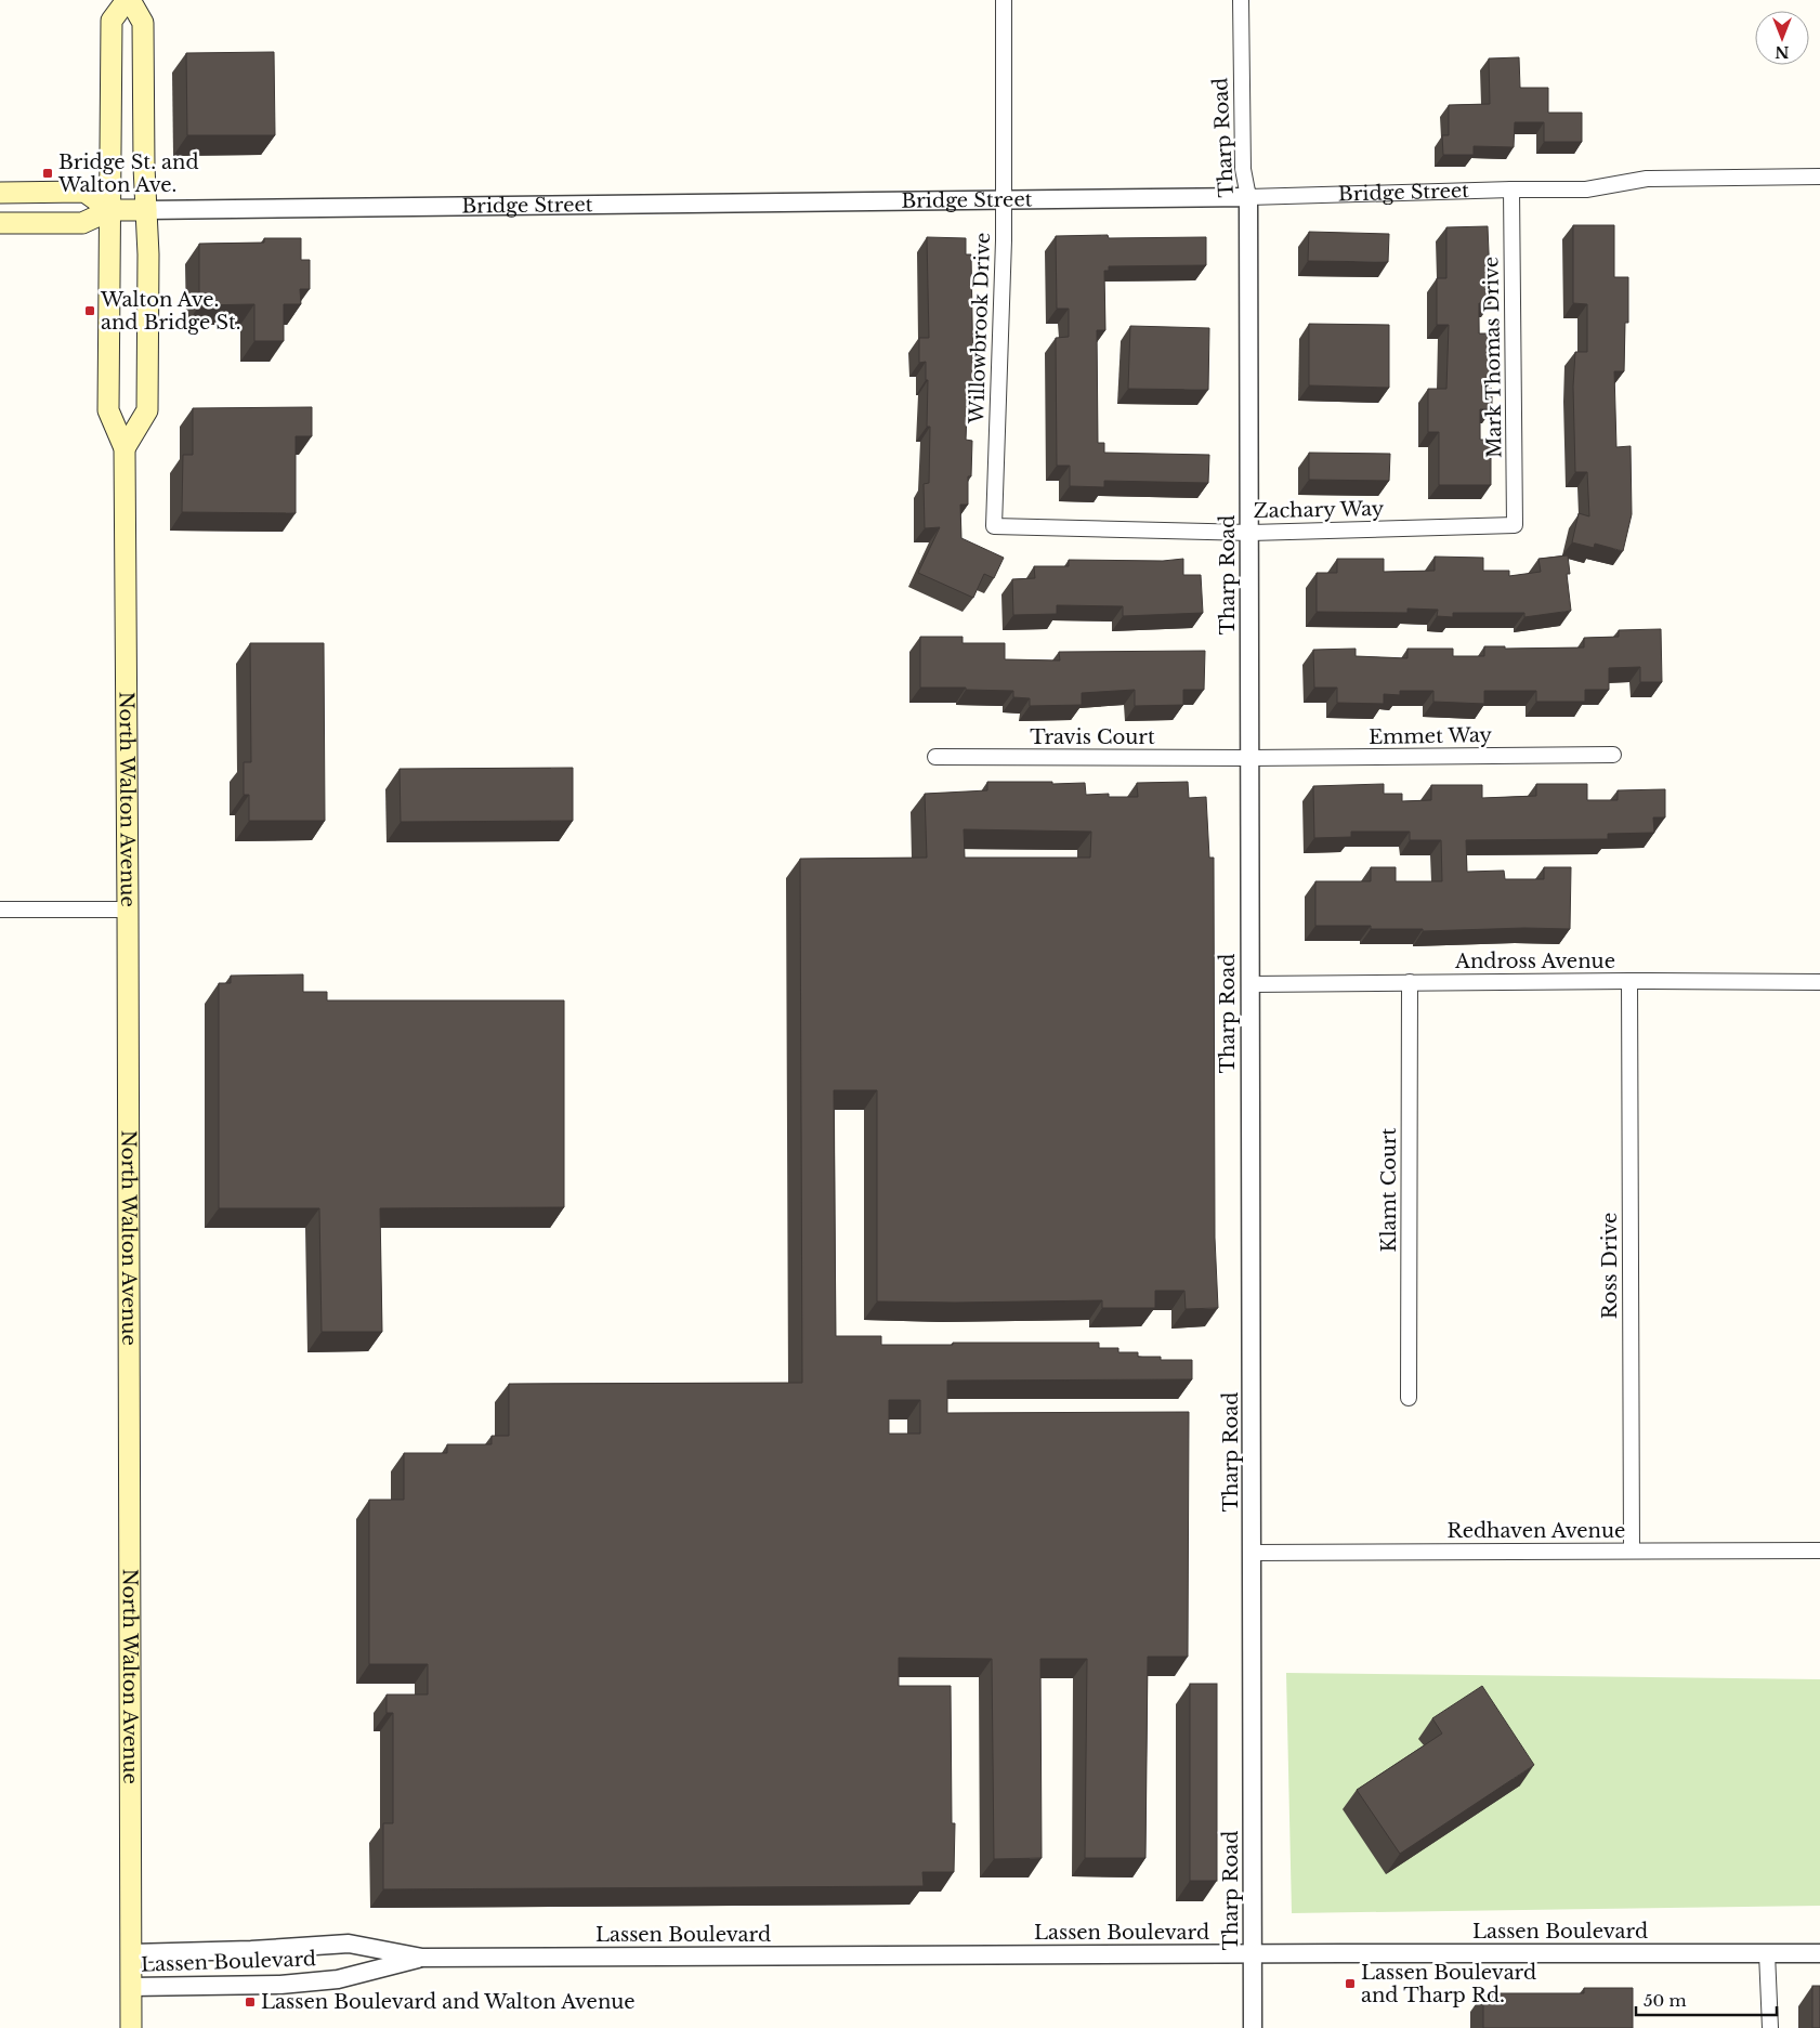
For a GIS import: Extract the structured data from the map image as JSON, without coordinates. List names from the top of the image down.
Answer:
{
  "streets": {
    "main road": ["Bridge Street", "North Walton Avenue"],
    "street": [
      "Tharp Road",
      "Willowbrook Drive",
      "Mark Thomas Drive",
      "Zachary Way",
      "Emmet Way",
      "Travis Court",
      "Andross Avenue",
      "Klamt Court",
      "Ross Drive",
      "Redhaven Avenue",
      "Lassen Boulevard"
    ]
  },
  "crossings": [
    ["Tharp Road", "Bridge Street"],
    ["Tharp Road", "Zachary Way"],
    ["Tharp Road", "Emmet Way"],
    ["Tharp Road", "Travis Court"],
    ["Tharp Road", "Andross Avenue"],
    ["Tharp Road", "Redhaven Avenue"],
    ["Tharp Road", "Lassen Boulevard"],
    ["Bridge Street", "Willowbrook Drive"],
    ["Bridge Street", "Mark Thomas Drive"],
    ["Bridge Street", "North Walton Avenue"],
    ["Willowbrook Drive", "Zachary Way"],
    ["Mark Thomas Drive", "Zachary Way"],
    ["Emmet Way", "Travis Court"],
    ["North Walton Avenue", "Lassen Boulevard"],
    ["Andross Avenue", "Klamt Court"],
    ["Andross Avenue", "Ross Drive"],
    ["Ross Drive", "Redhaven Avenue"]
  ],
  "places": {
    "transit": [
      "Bridge St. and Walton Ave.",
      "Walton Ave. and Bridge St.",
      "Lassen Boulevard and Tharp Rd.",
      "Lassen Boulevard and Walton Avenue"
    ]
  },
  "scale_bar": "50 m",
  "north": "bottom"
}
